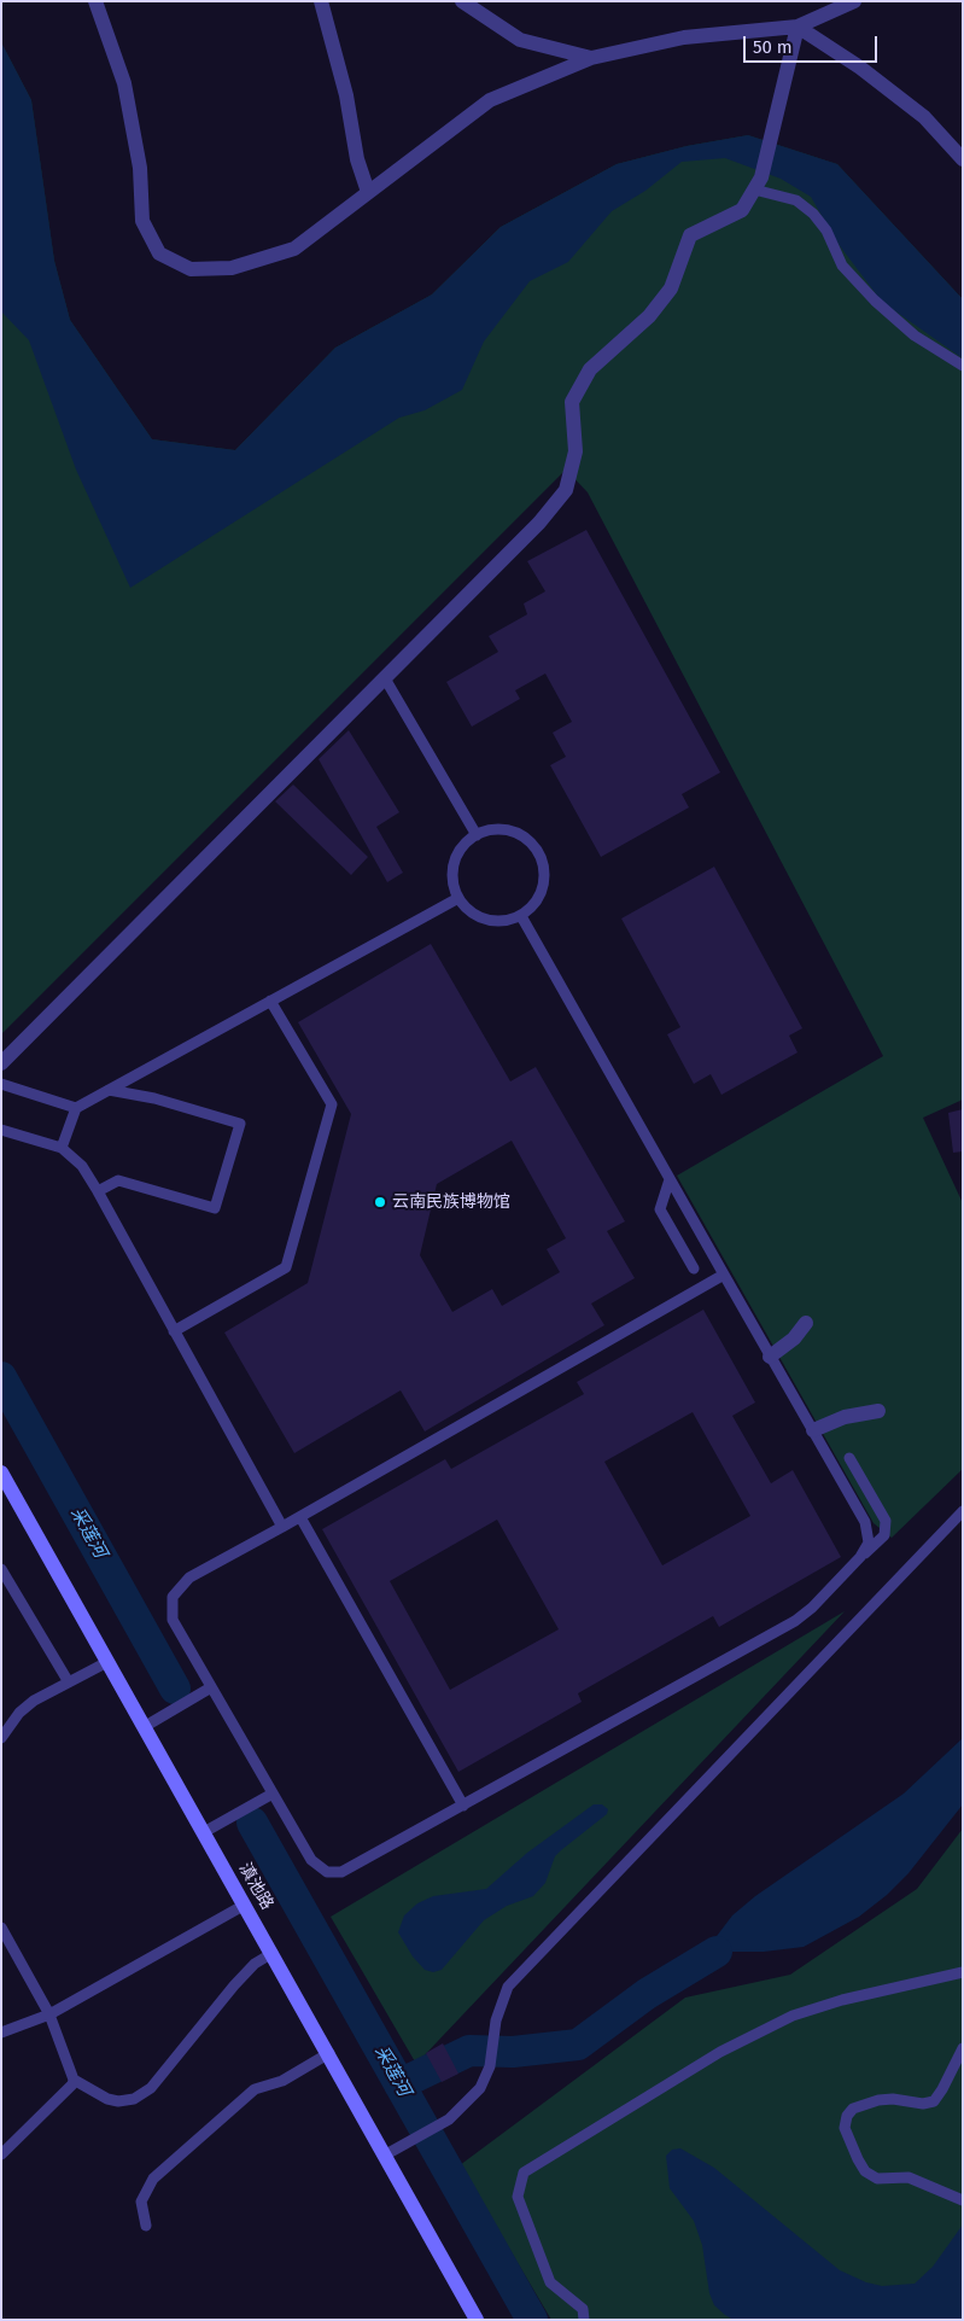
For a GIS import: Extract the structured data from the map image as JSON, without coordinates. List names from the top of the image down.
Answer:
{
  "streets": {
    "main road": ["滇池路"]
  },
  "water": ["采莲河"],
  "places": ["云南民族博物馆"],
  "scale_bar": "50 m"
}
